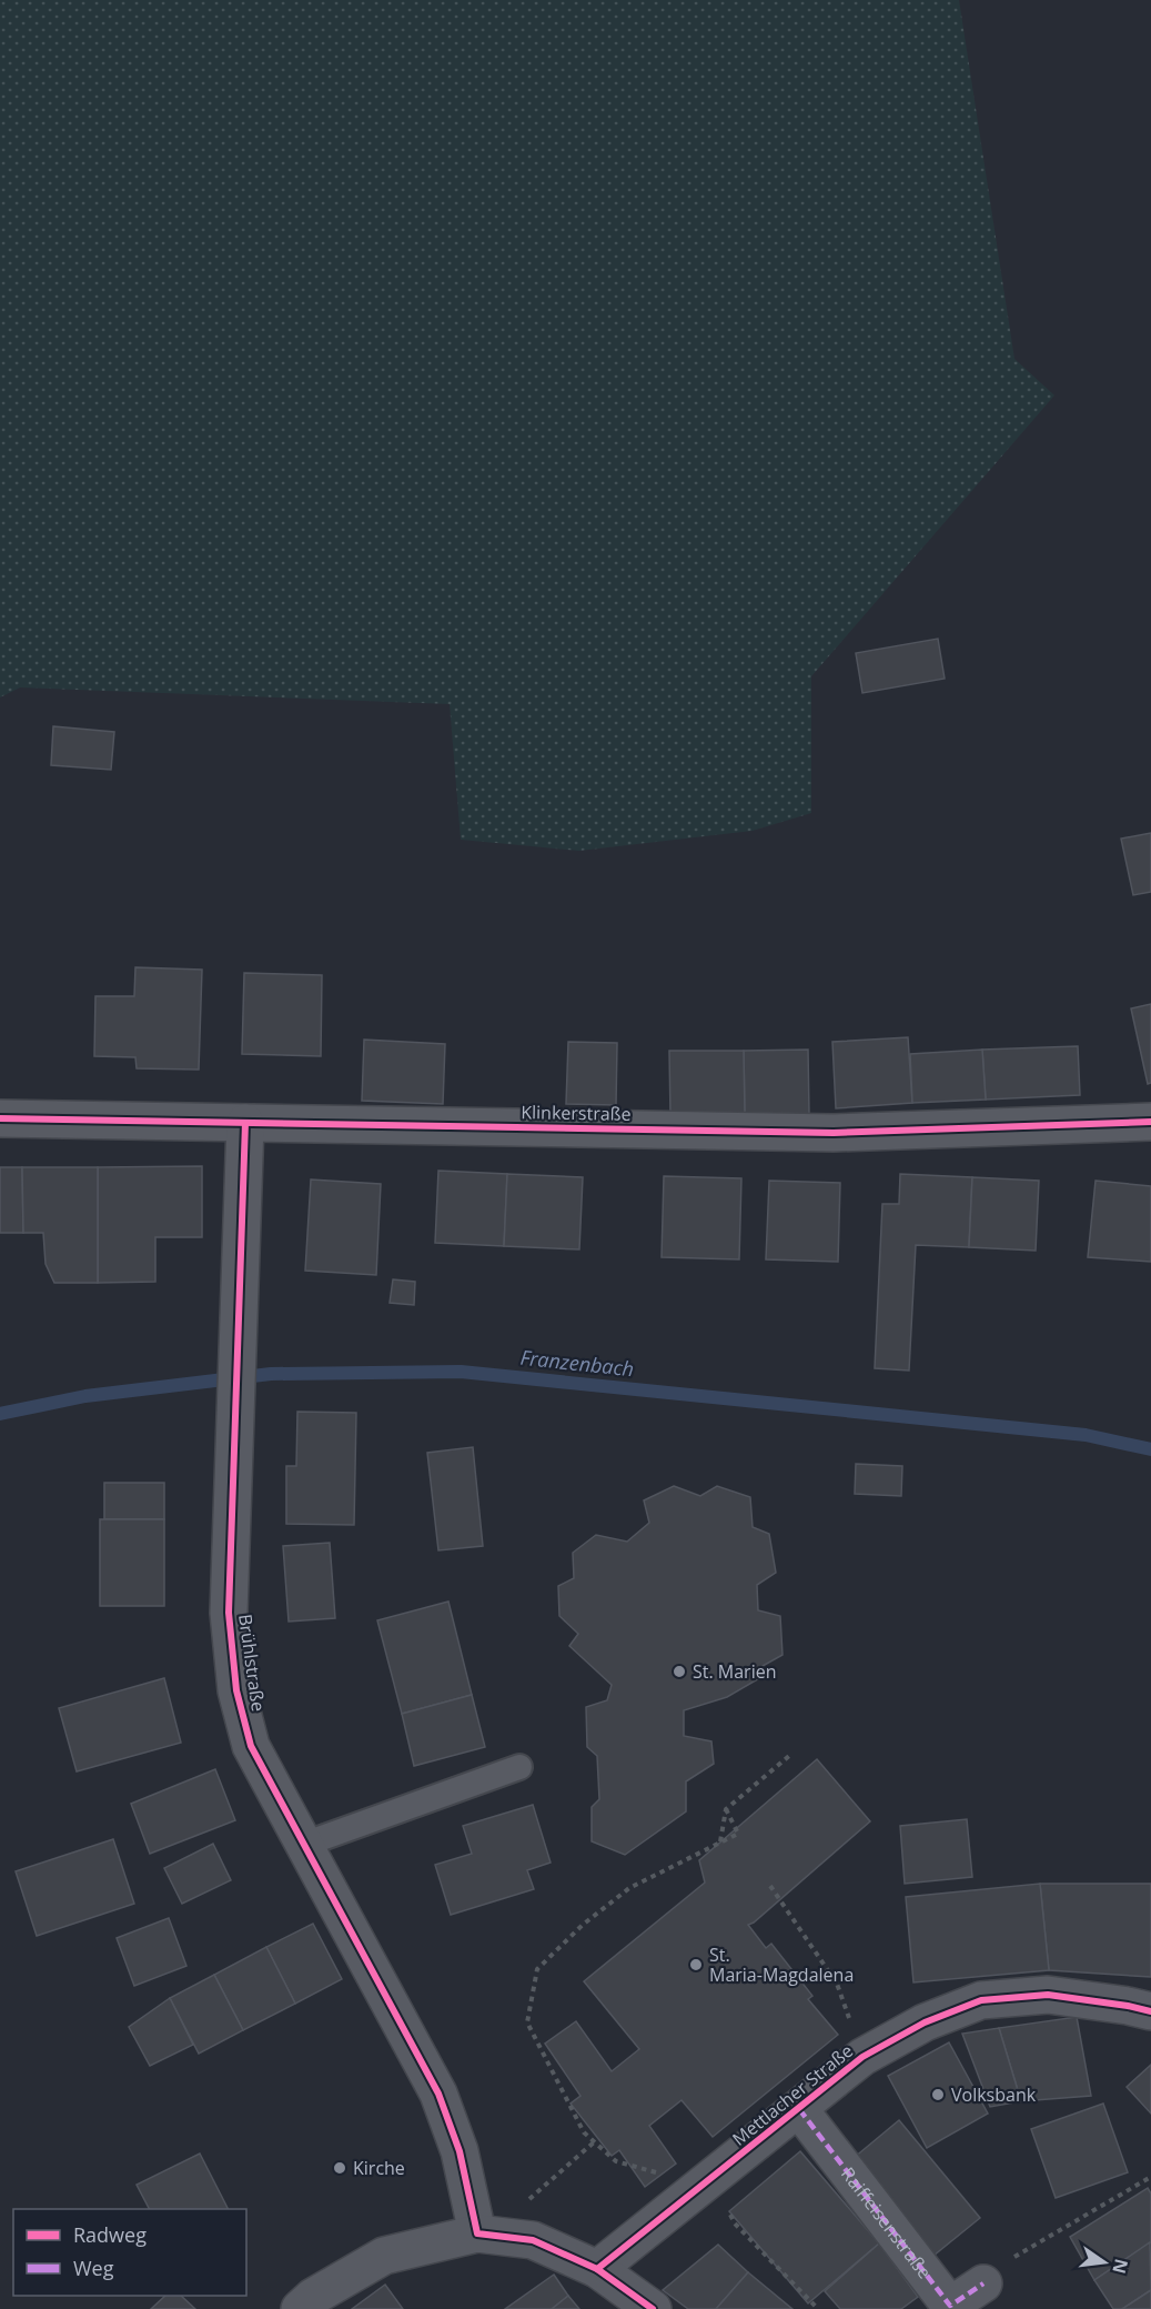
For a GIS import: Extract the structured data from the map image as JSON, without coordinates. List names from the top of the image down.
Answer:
{
  "streets": {
    "street": [
      "Klinkerstraße",
      "Brühlstraße",
      "Mettlacher Straße",
      "Raiffeisenstraße"
    ]
  },
  "crossings": [
    ["Klinkerstraße", "Brühlstraße"],
    ["Mettlacher Straße", "Raiffeisenstraße"]
  ],
  "water": ["Franzenbach"],
  "places": [
    "St. Marien",
    "St. Maria-Magdalena",
    "Volksbank",
    "Kirche"
  ],
  "legend": ["Radweg", "Weg"],
  "north": "right"
}
